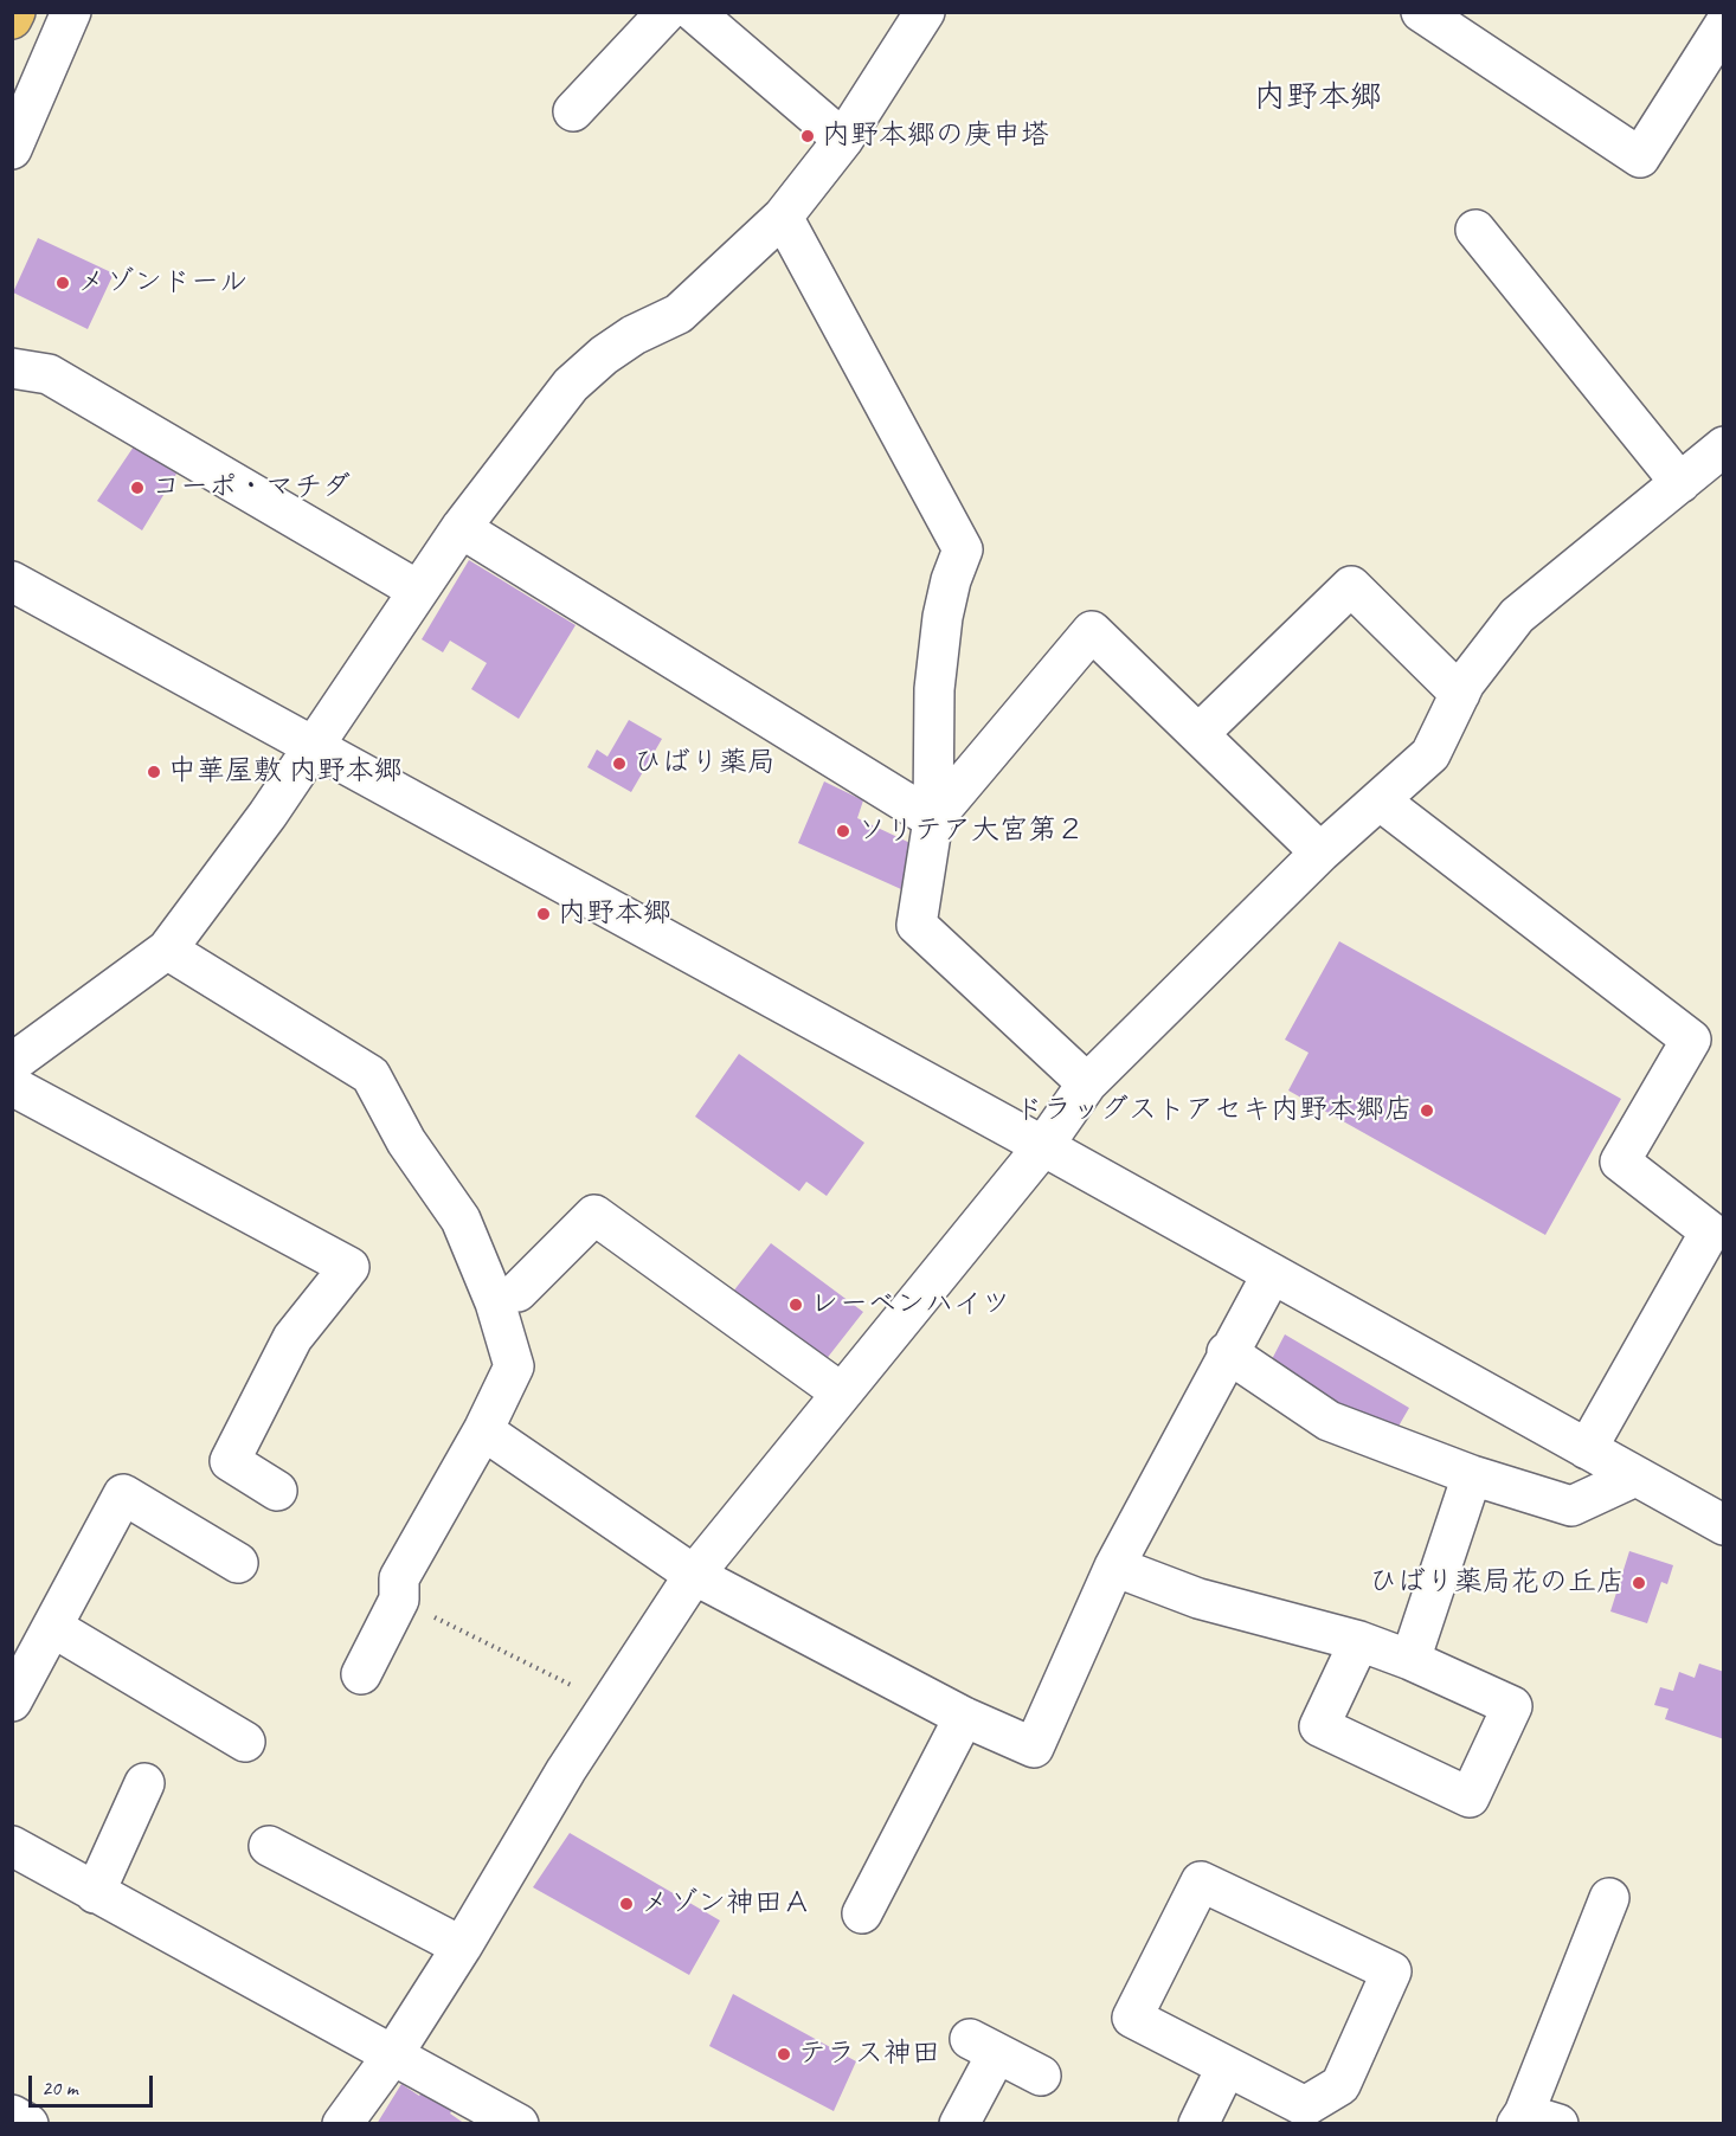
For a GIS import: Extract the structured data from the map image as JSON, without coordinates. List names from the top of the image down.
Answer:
{
  "districts": ["内野本郷"],
  "places": [
    "内野本郷の庚申塔",
    "メゾンドール",
    "コーポ・マチダ",
    "ひばり薬局",
    "中華屋敷 内野本郷",
    "ソリテア大宮第２",
    "内野本郷",
    "ドラッグストアセキ内野本郷店",
    "レーベンハイツ",
    "ひばり薬局花の丘店",
    "メゾン神田Ａ",
    "テラス神田"
  ],
  "scale_bar": "20 m"
}
